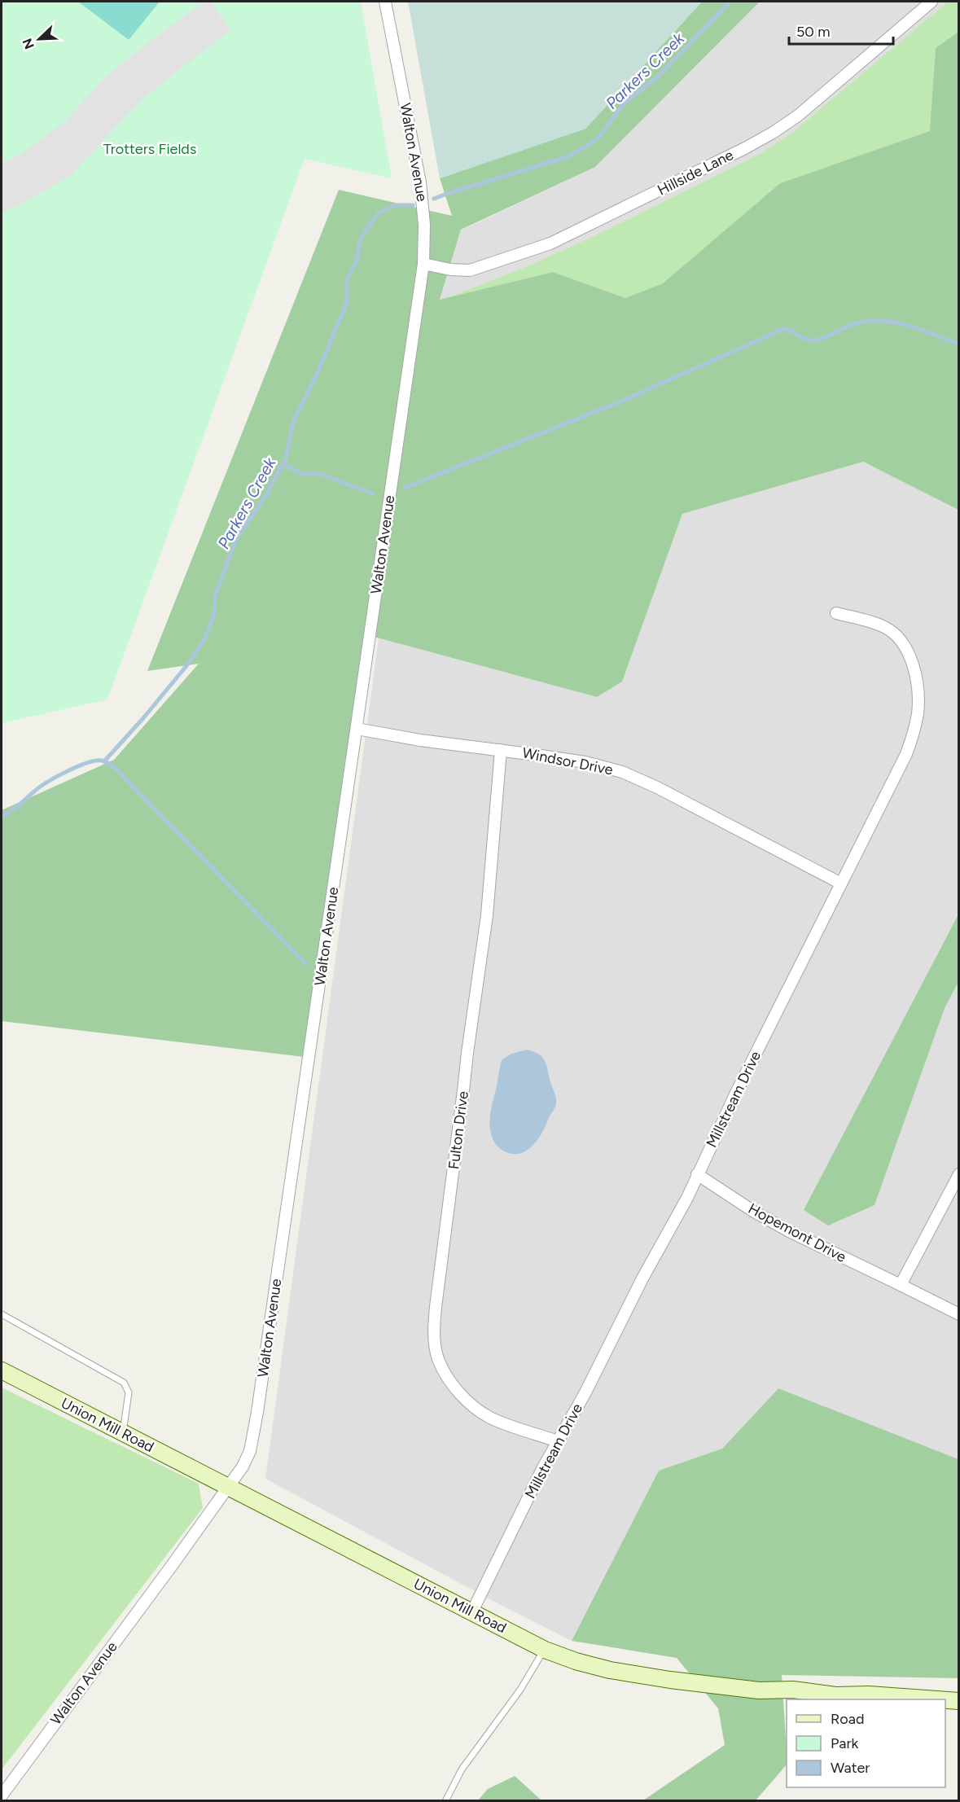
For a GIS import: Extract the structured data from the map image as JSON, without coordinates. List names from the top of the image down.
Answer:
{
  "streets": {
    "street": [
      "Walton Avenue",
      "Hillside Lane",
      "Windsor Drive",
      "Millstream Drive",
      "Fulton Drive",
      "Hopemont Drive",
      "Union Mill Road"
    ]
  },
  "crossings": [
    ["Walton Avenue", "Hillside Lane"],
    ["Walton Avenue", "Windsor Drive"],
    ["Walton Avenue", "Union Mill Road"],
    ["Windsor Drive", "Millstream Drive"],
    ["Windsor Drive", "Fulton Drive"],
    ["Millstream Drive", "Fulton Drive"],
    ["Millstream Drive", "Hopemont Drive"],
    ["Millstream Drive", "Union Mill Road"]
  ],
  "water": ["Parkers Creek"],
  "parks": ["Trotters Fields"],
  "legend": ["Road", "Park", "Water"],
  "scale_bar": "50 m",
  "north": "bottom left"
}
